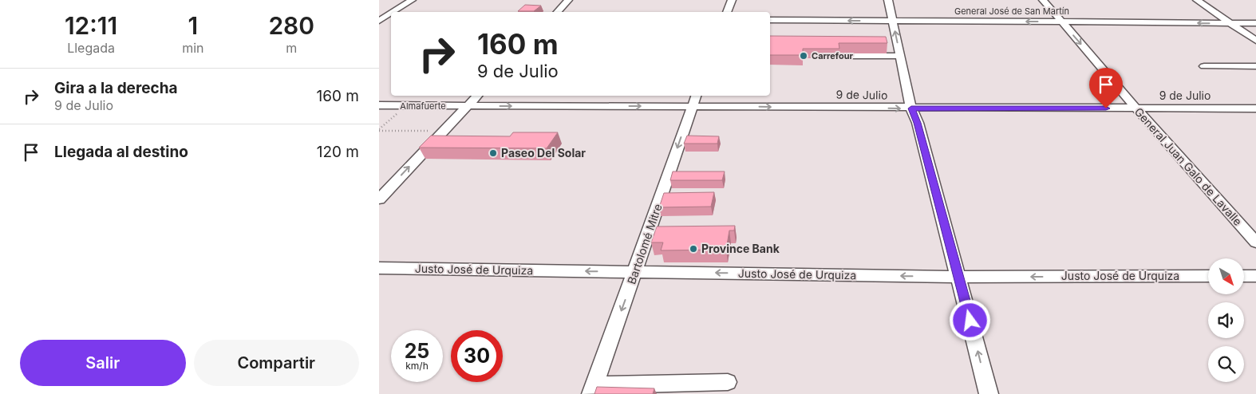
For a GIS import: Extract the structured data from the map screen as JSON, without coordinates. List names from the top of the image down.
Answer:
{
  "streets": {
    "street": [
      "General José de San Martín",
      "9 de Julio",
      "Almafuerte",
      "General Juan Galo de Lavalle",
      "Bartolomé Mitre",
      "Justo José de Urquiza"
    ]
  },
  "crossings": [
    ["General José de San Martín", "General Juan Galo de Lavalle"],
    ["9 de Julio", "Almafuerte"],
    ["9 de Julio", "General Juan Galo de Lavalle"],
    ["9 de Julio", "Bartolomé Mitre"],
    ["Bartolomé Mitre", "Justo José de Urquiza"]
  ],
  "one_way": [
    "General José de San Martín",
    "9 de Julio",
    "General Juan Galo de Lavalle",
    "Bartolomé Mitre",
    "Justo José de Urquiza"
  ],
  "places": ["Carrefour", "Paseo Del Solar", "Province Bank"],
  "north": "bottom right",
  "page": {
    "eta": [
      "12:11",
      "Llegada",
      "1",
      "min",
      "280",
      "m"
    ],
    "turn": ["160 m", "9 de Julio"],
    "list": [
      {
        "name": "Gira a la derecha",
        "note": "9 de Julio",
        "value": "160 m"
      },
      {
        "name": "Llegada al destino",
        "value": "120 m"
      }
    ],
    "speed": "25 km/h",
    "limit": "30",
    "buttons": ["Salir", "Compartir"]
  }
}
